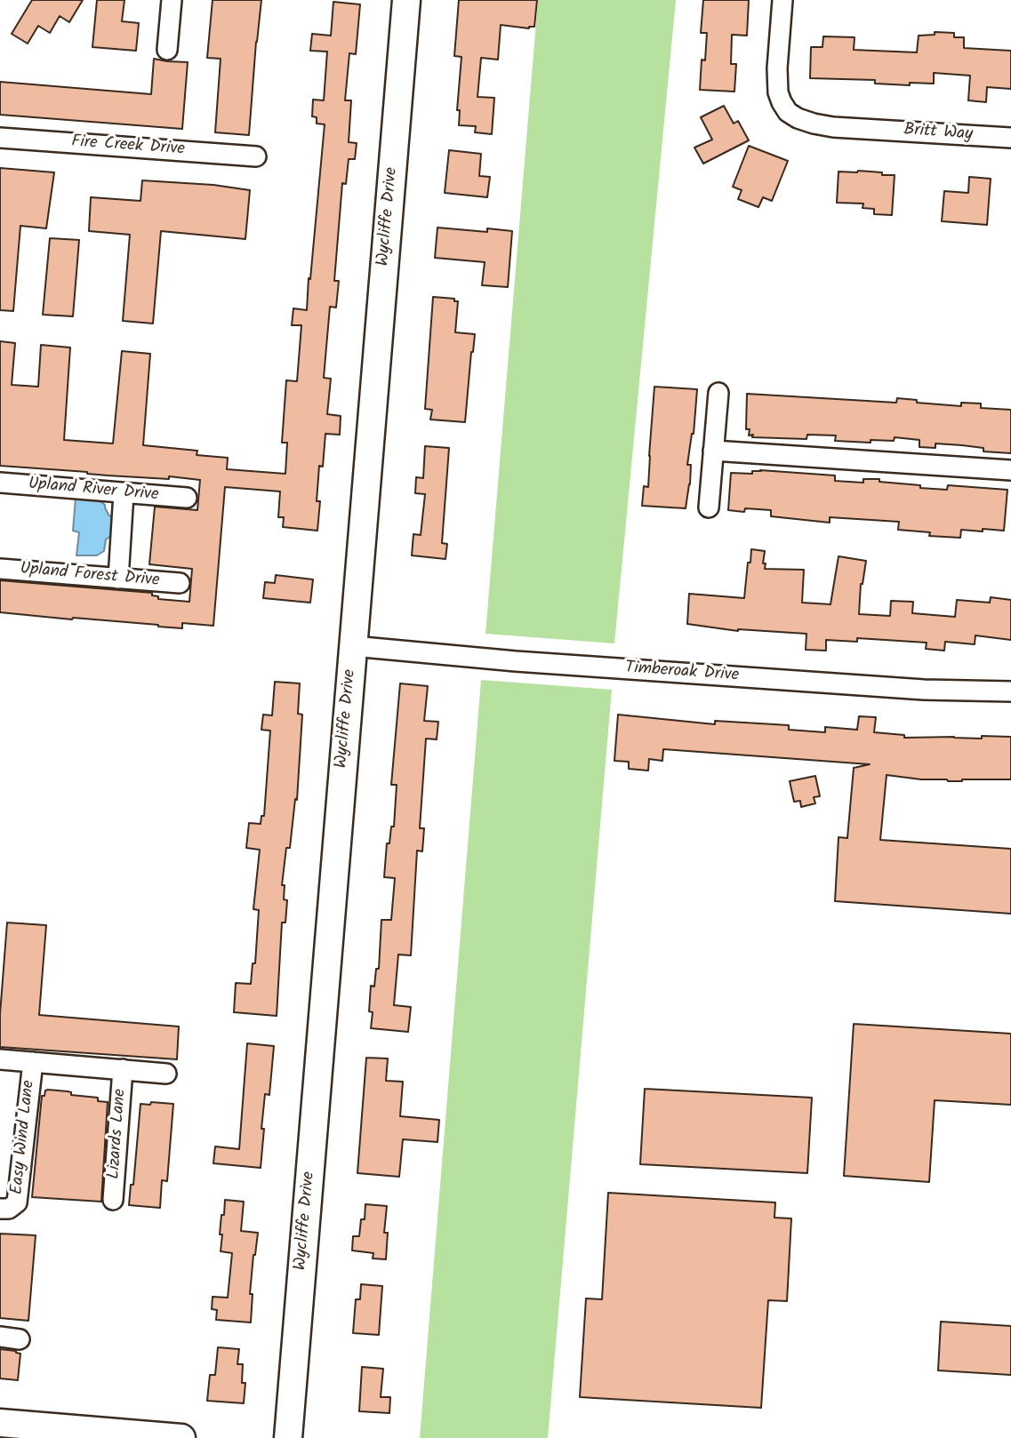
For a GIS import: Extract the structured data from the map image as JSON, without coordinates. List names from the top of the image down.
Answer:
{
  "streets": {
    "street": [
      "Britt Way",
      "Fire Creek Drive",
      "Wycliffe Drive",
      "Upland River Drive",
      "Upland Forest Drive",
      "Timberoak Drive",
      "Lizards Lane",
      "Easy Wind Lane"
    ]
  },
  "crossings": [
    ["Wycliffe Drive", "Timberoak Drive"]
  ]
}
